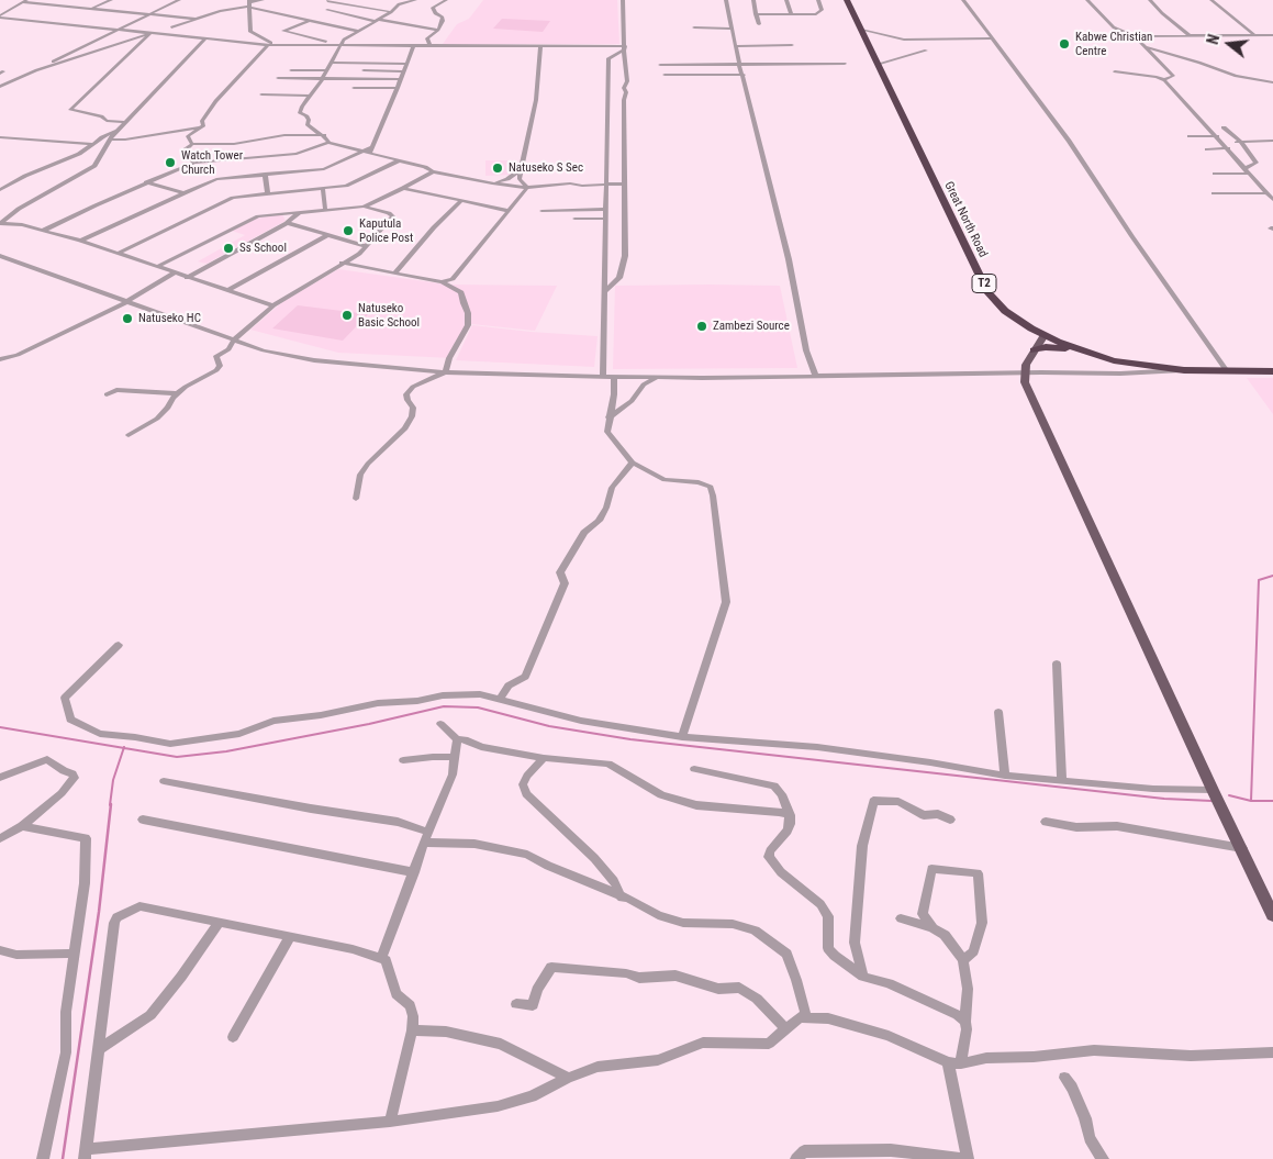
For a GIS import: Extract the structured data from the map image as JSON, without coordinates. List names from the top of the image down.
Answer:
{
  "streets": {
    "highway": ["Great North Road", "T2"]
  },
  "places": [
    "Kabwe Christian Centre",
    "Watch Tower Church",
    "Natuseko S Sec",
    "Kaputula Police Post",
    "Ss School",
    "Natuseko Basic School",
    "Natuseko HC",
    "Zambezi Source"
  ],
  "north": "left"
}
